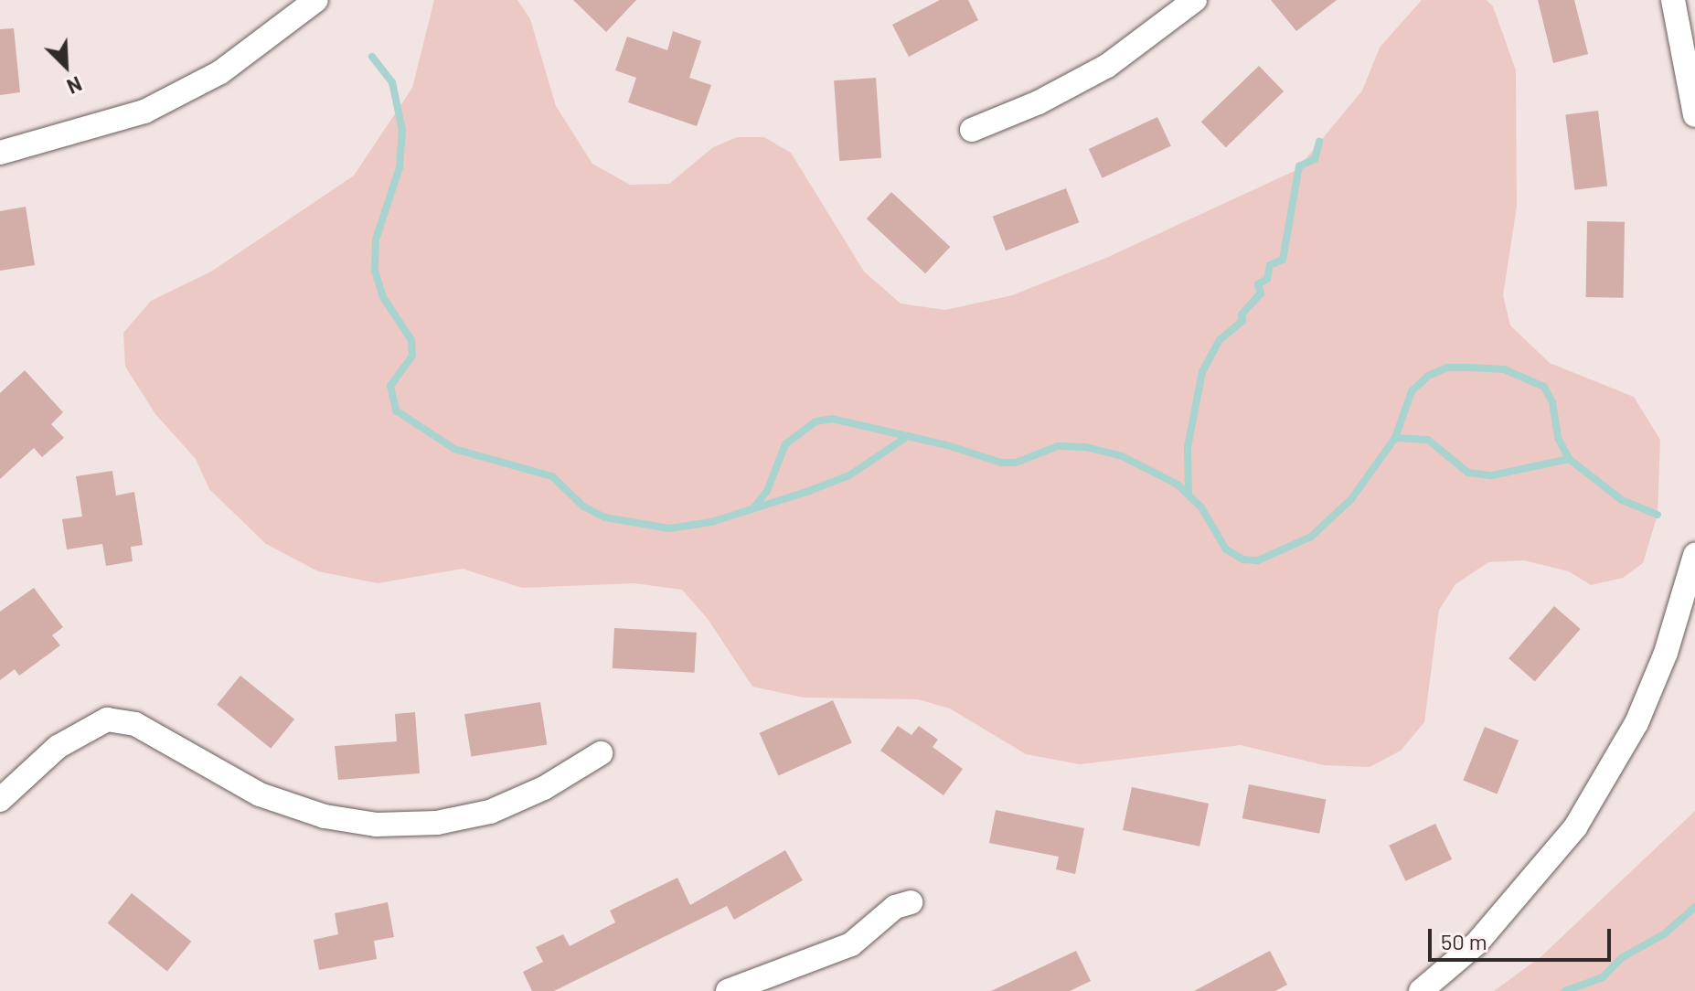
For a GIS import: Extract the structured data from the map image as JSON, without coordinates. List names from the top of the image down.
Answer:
{
  "scale_bar": "50 m",
  "north": "bottom right"
}
